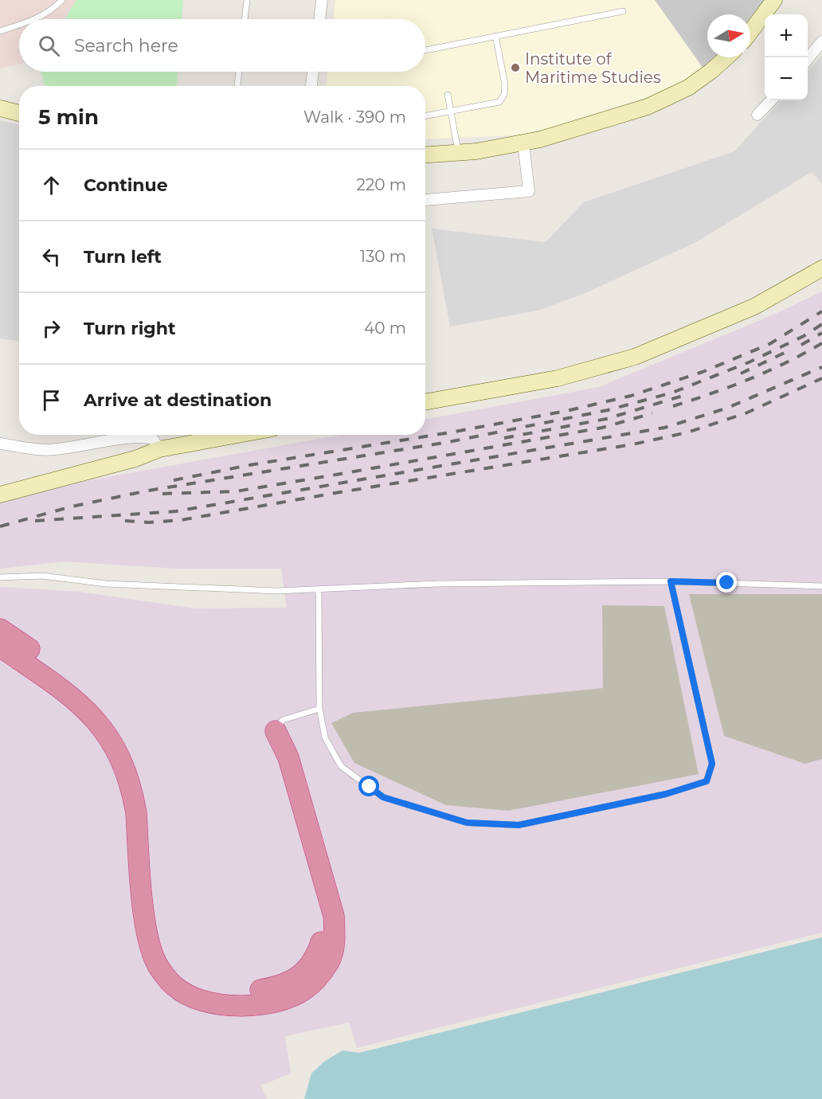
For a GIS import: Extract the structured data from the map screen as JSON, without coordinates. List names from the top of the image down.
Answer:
{
  "places": ["Institute of Maritime Studies"],
  "north": "right",
  "page": {
    "map_buttons": ["+", "−"],
    "search": "Search here",
    "heading": ["5 min", "Walk · 390 m"],
    "list": [
      ["Continue", "220 m"],
      ["Turn left", "130 m"],
      ["Turn right", "40 m"],
      "Arrive at destination"
    ]
  }
}
